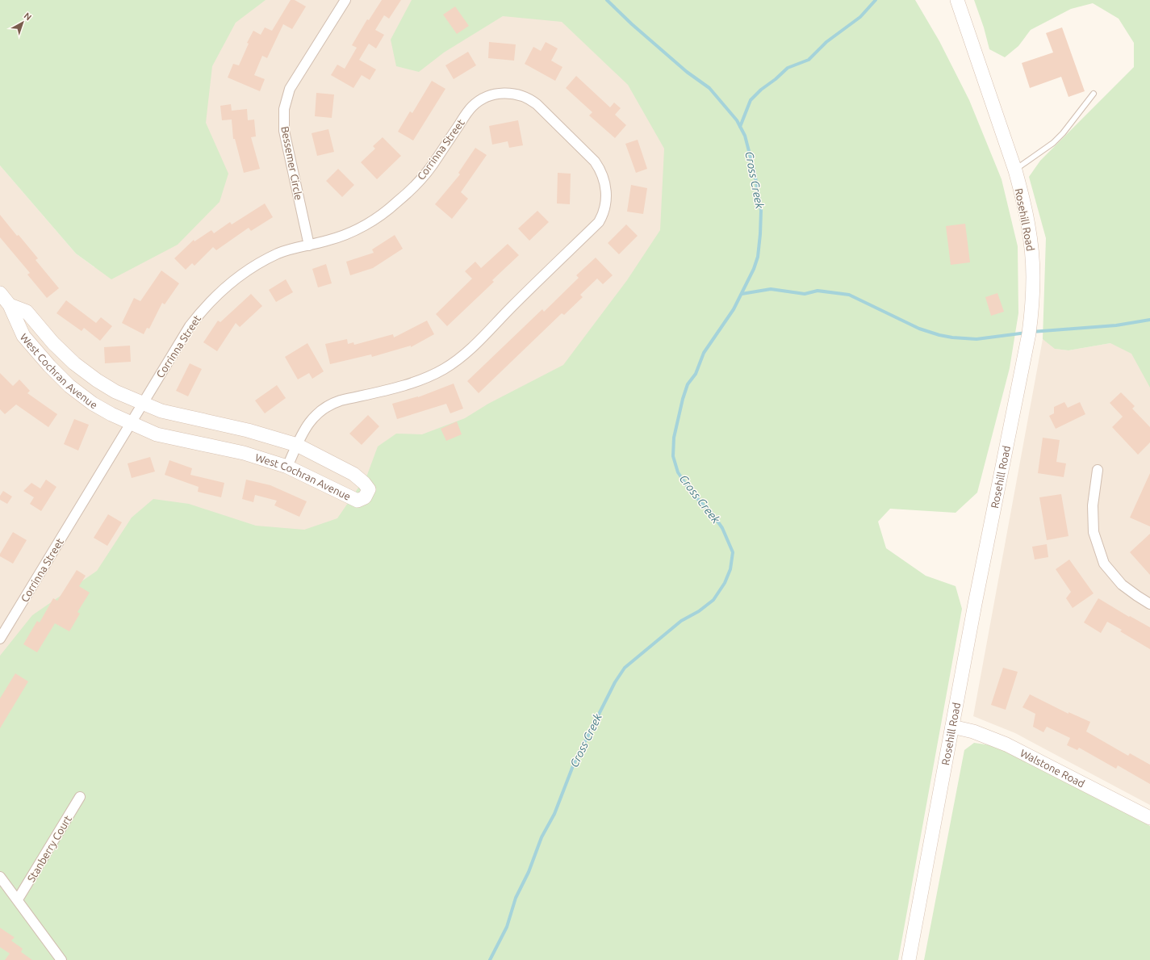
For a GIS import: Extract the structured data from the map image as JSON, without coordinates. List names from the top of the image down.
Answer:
{
  "streets": {
    "street": [
      "Corrinna Street",
      "Bessemer Circle",
      "Rosehill Road",
      "West Cochran Avenue",
      "Walstone Road",
      "Stanberry Court"
    ]
  },
  "crossings": [
    ["Corrinna Street", "Bessemer Circle"],
    ["Corrinna Street", "West Cochran Avenue"],
    ["Rosehill Road", "Walstone Road"]
  ],
  "water": ["Cross Creek"],
  "north": "top right"
}
